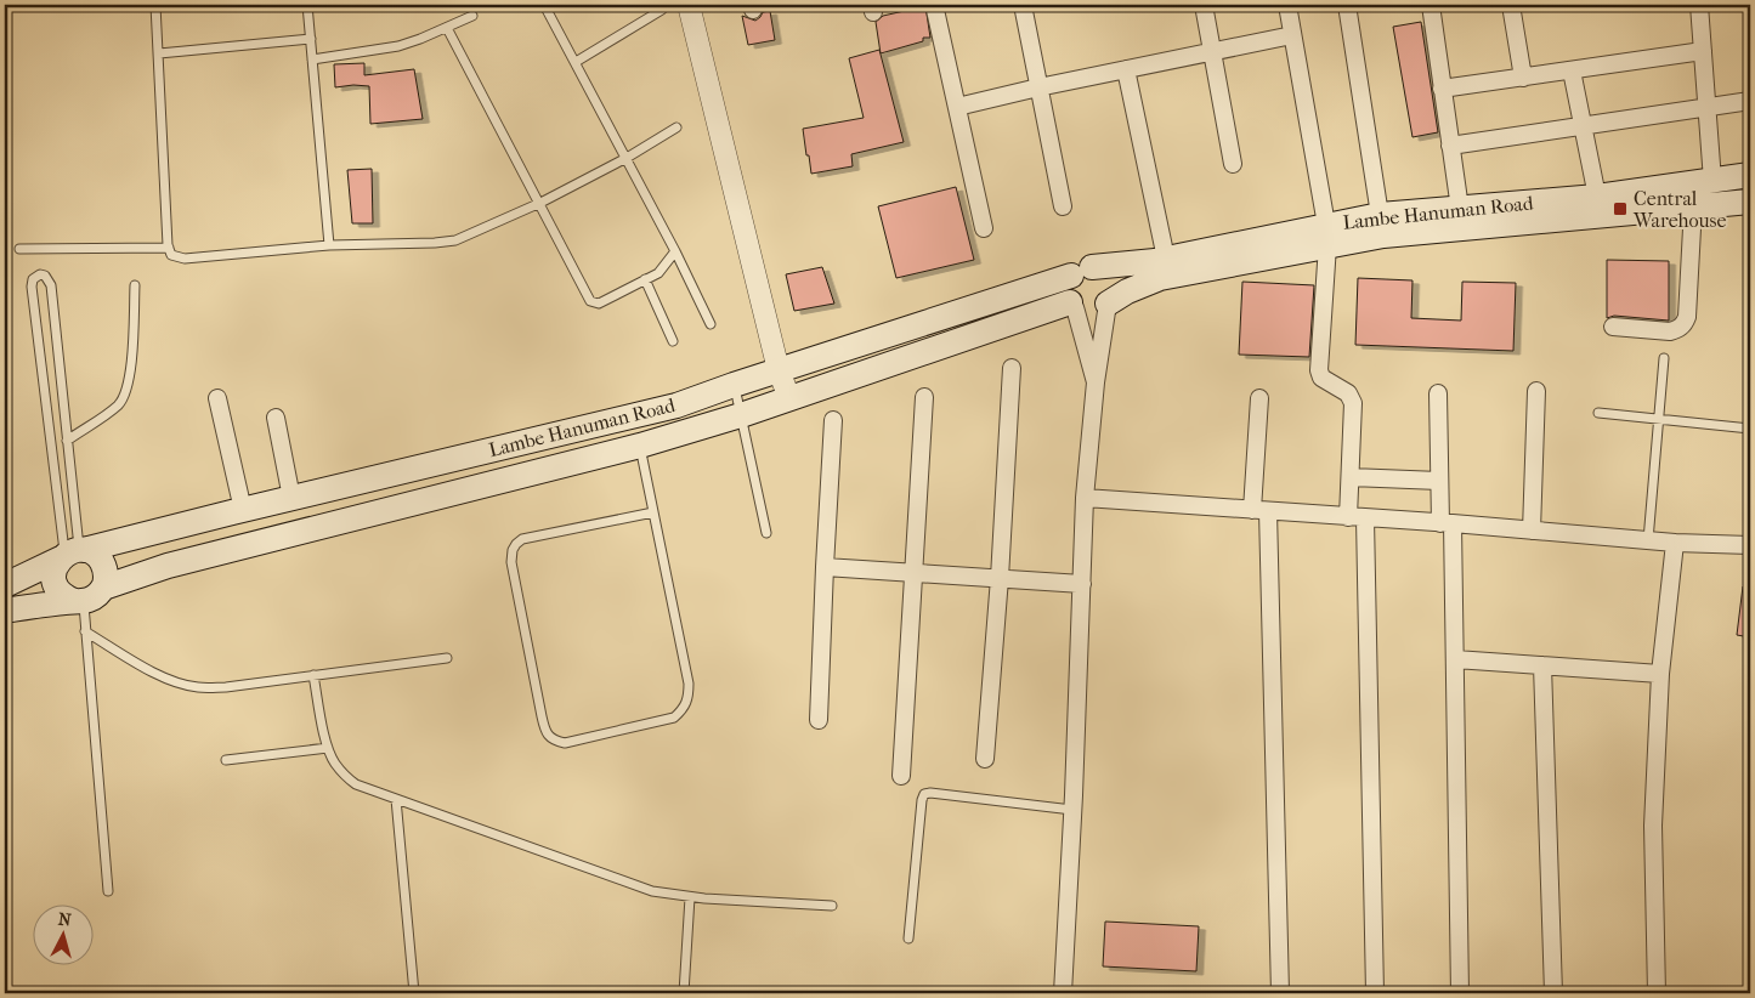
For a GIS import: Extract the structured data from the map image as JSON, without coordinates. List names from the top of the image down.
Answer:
{
  "streets": {
    "main road": ["Lambe Hanuman Road"]
  },
  "places": {
    "transit": ["Central Warehouse"]
  },
  "north": "top"
}
